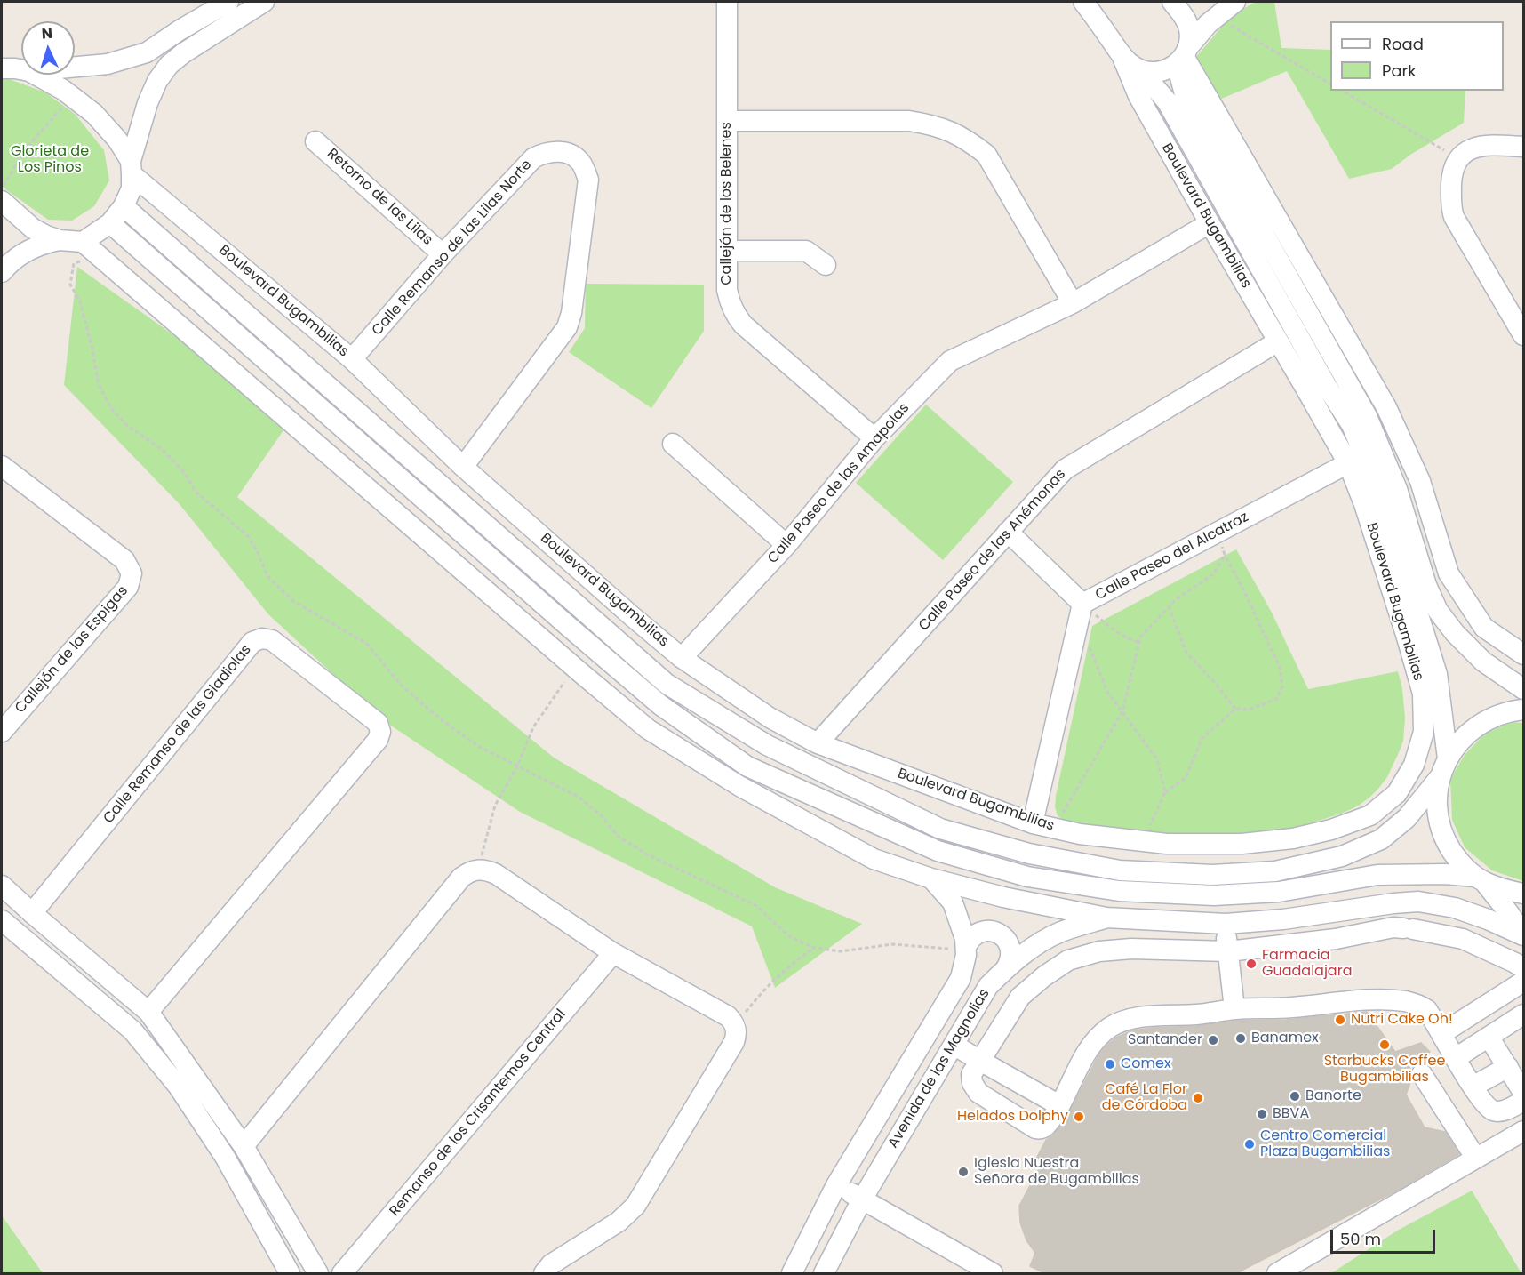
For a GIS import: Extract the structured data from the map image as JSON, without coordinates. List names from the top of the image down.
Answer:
{
  "streets": {
    "street": [
      "Retorno de las Lilas",
      "Callejón de los Belenes",
      "Boulevard Bugambilias",
      "Calle Remanso de las Lilas Norte",
      "Calle Paseo de las Amapolas",
      "Calle Paseo de las Anémonas",
      "Calle Paseo del Alcatraz",
      "Callejón de las Espigas",
      "Calle Remanso de las Gladiolas",
      "Avenida de las Magnolias",
      "Remanso de los Crisantemos Central"
    ]
  },
  "crossings": [
    ["Retorno de las Lilas", "Calle Remanso de las Lilas Norte"],
    ["Callejón de los Belenes", "Calle Paseo de las Amapolas"],
    ["Boulevard Bugambilias", "Calle Remanso de las Lilas Norte"],
    ["Boulevard Bugambilias", "Calle Paseo de las Amapolas"],
    ["Boulevard Bugambilias", "Calle Paseo de las Anémonas"],
    ["Boulevard Bugambilias", "Calle Paseo del Alcatraz"]
  ],
  "parks": ["Glorieta de Los Pinos"],
  "places": [
    "Farmacia Guadalajara",
    "Nutri Cake Oh!",
    "Banamex",
    "Santander",
    "Starbucks Coffee Bugambilias",
    "Comex",
    "Banorte",
    "Café La Flor de Córdoba",
    "BBVA",
    "Helados Dolphy",
    "Centro Comercial Plaza Bugambilias",
    "Iglesia Nuestra Señora de Bugambilias"
  ],
  "legend": ["Road", "Park"],
  "scale_bar": "50 m",
  "north": "top"
}
